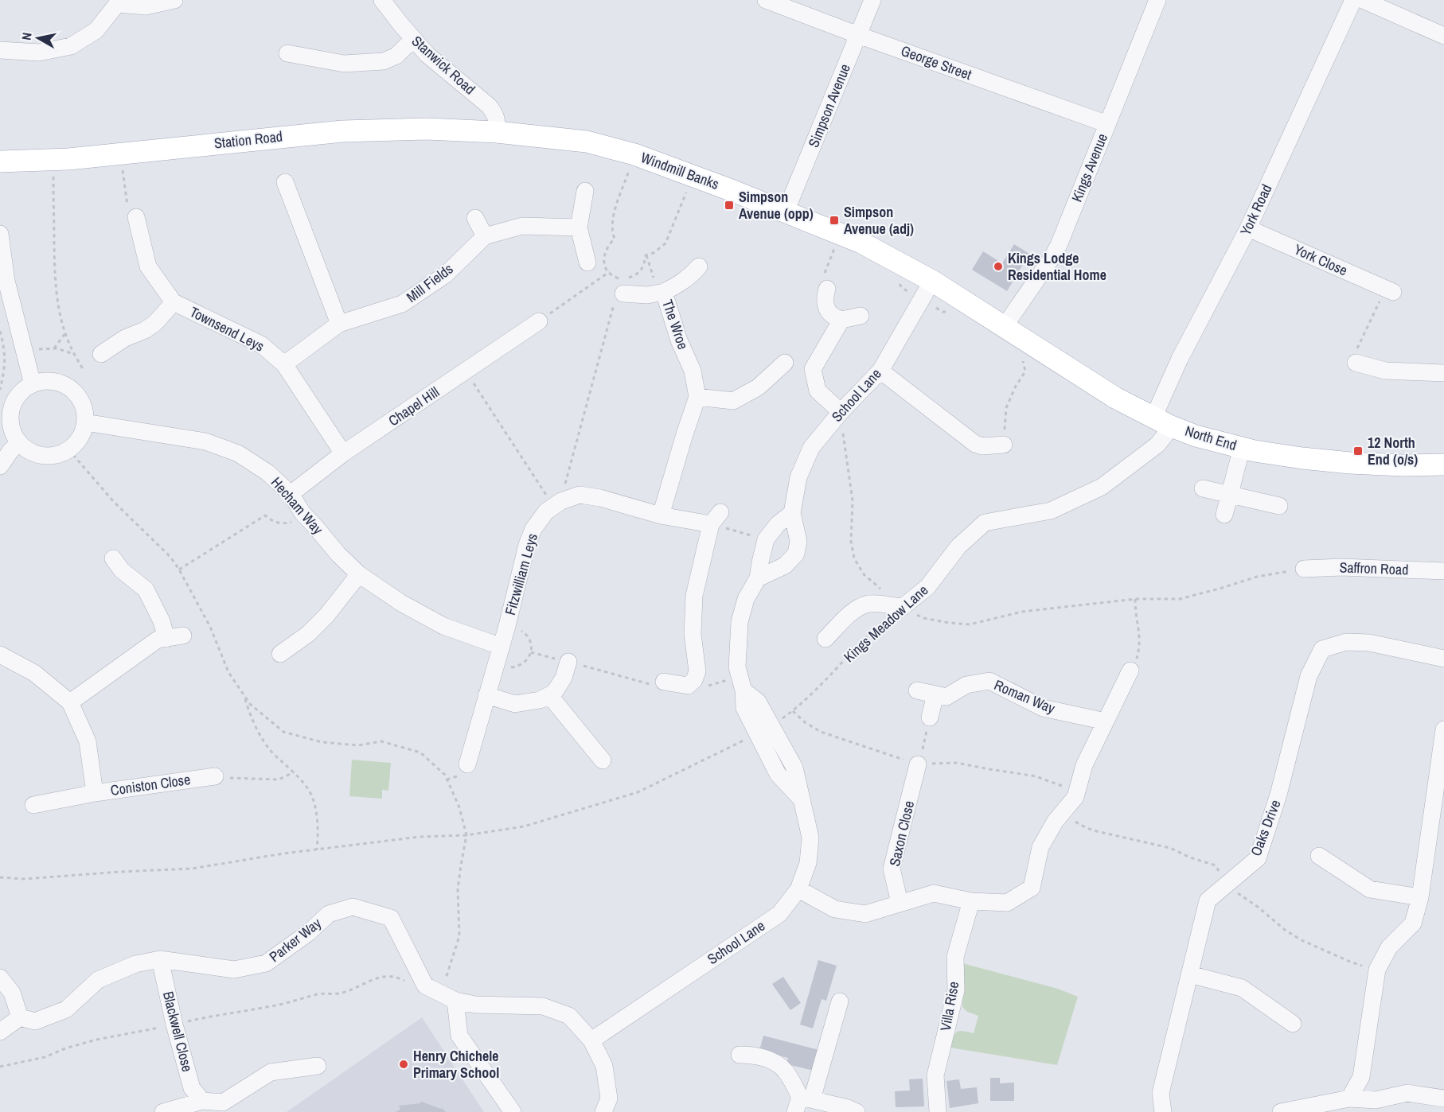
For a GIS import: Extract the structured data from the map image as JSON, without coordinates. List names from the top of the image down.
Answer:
{
  "streets": {
    "main road": ["Station Road", "Windmill Banks", "North End"],
    "street": [
      "George Street",
      "Stanwick Road",
      "Simpson Avenue",
      "Kings Avenue",
      "York Road",
      "York Close",
      "Mill Fields",
      "The Wroe",
      "Townsend Leys",
      "School Lane",
      "Chapel Hill",
      "Hecham Way",
      "Saffron Road",
      "Fitzwilliam Leys",
      "Kings Meadow Lane",
      "Roman Way",
      "Coniston Close",
      "Oaks Drive",
      "Saxon Close",
      "Parker Way",
      "Villa Rise",
      "Blackwell Close"
    ]
  },
  "crossings": [
    ["George Street", "Simpson Avenue"],
    ["George Street", "Kings Avenue"],
    ["Stanwick Road", "Station Road"],
    ["Stanwick Road", "Windmill Banks"],
    ["Simpson Avenue", "Windmill Banks"],
    ["Station Road", "Windmill Banks"],
    ["Kings Avenue", "Windmill Banks"],
    ["Kings Avenue", "North End"],
    ["Windmill Banks", "School Lane"],
    ["Windmill Banks", "North End"],
    ["York Road", "York Close"],
    ["York Road", "North End"],
    ["York Road", "Kings Meadow Lane"],
    ["Mill Fields", "Townsend Leys"],
    ["Townsend Leys", "Chapel Hill"],
    ["Chapel Hill", "Hecham Way"],
    ["North End", "Kings Meadow Lane"],
    ["Hecham Way", "Fitzwilliam Leys"],
    ["Parker Way", "Blackwell Close"]
  ],
  "places": {
    "transit": ["Simpson Avenue (opp)", "Simpson Avenue (adj)", "12 North End (o/s)"],
    "other": ["Kings Lodge Residential Home", "Henry Chichele Primary School"]
  },
  "north": "left"
}
